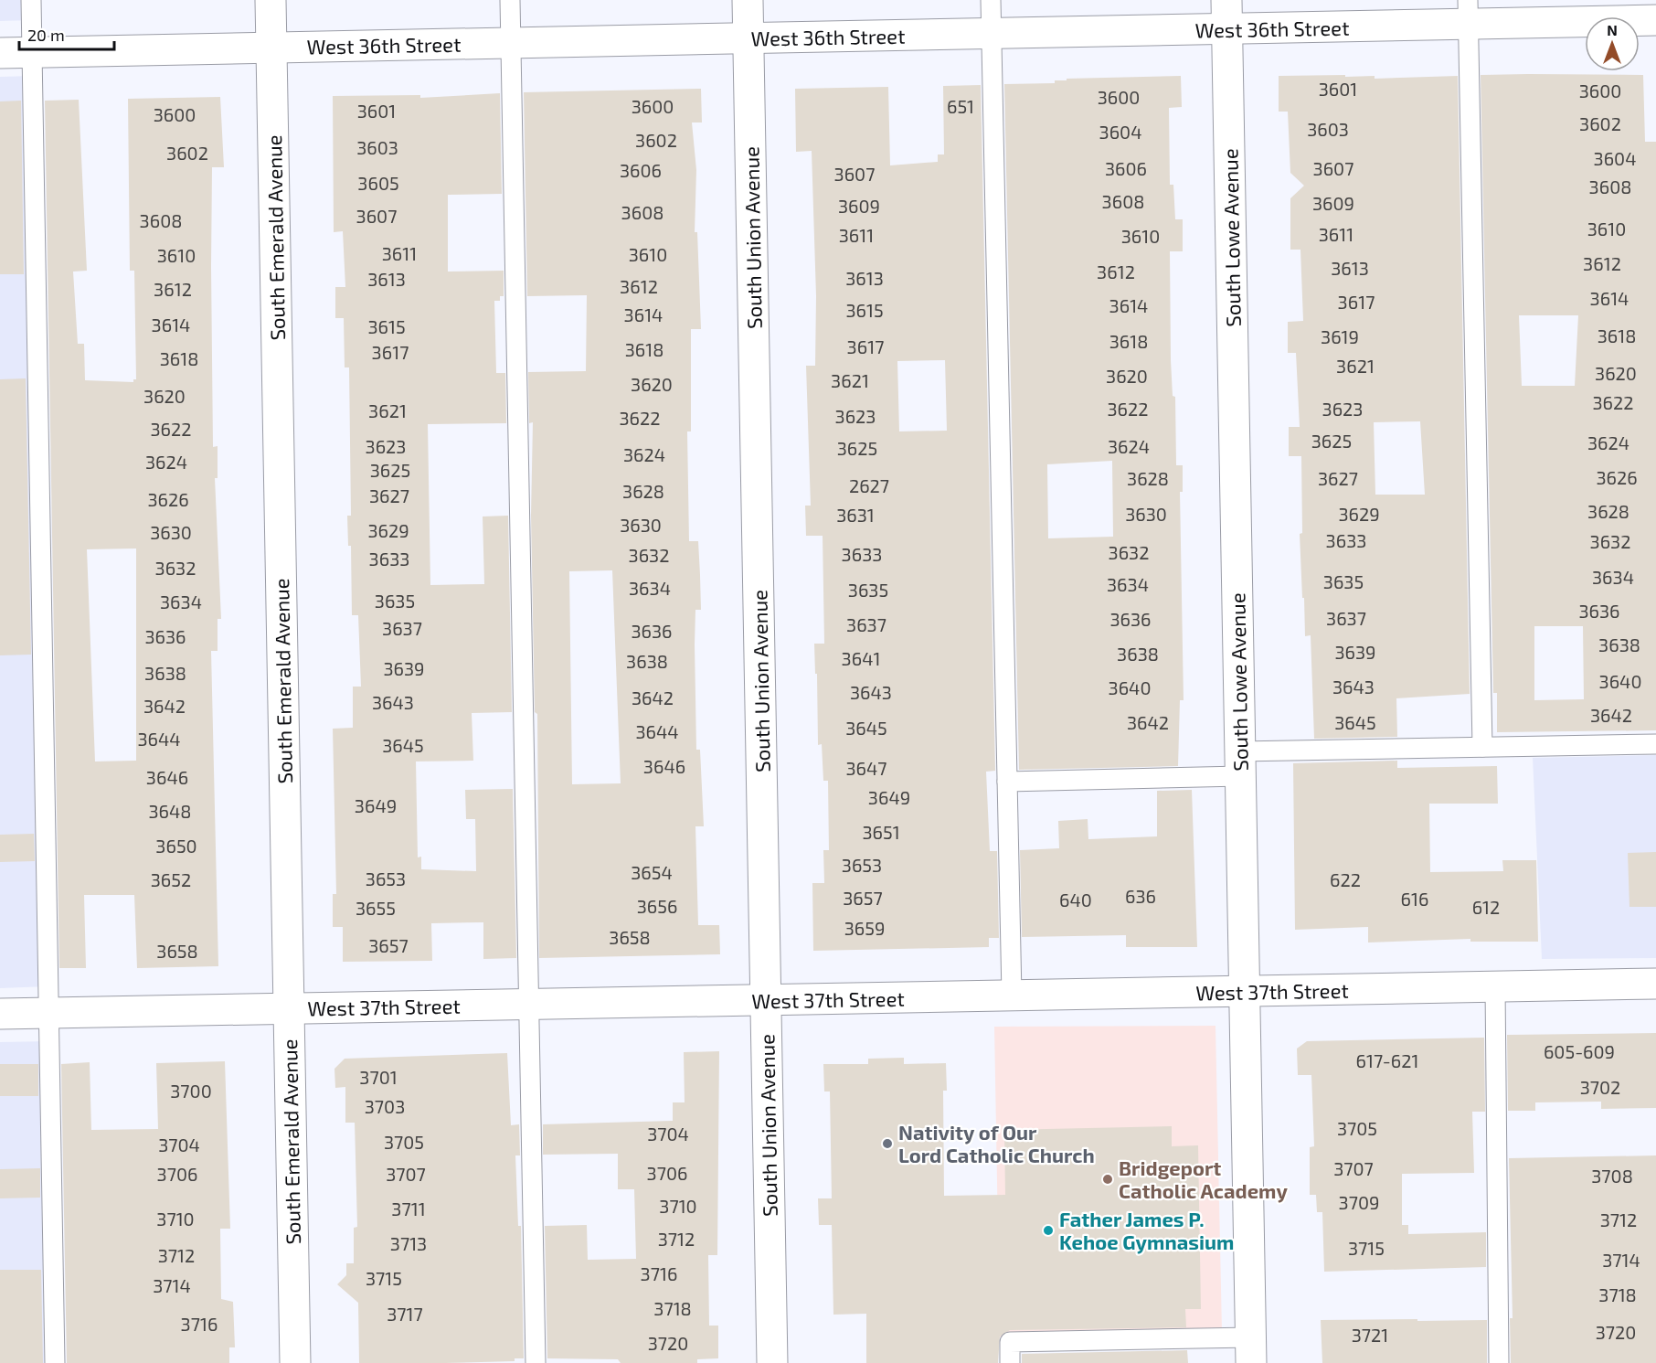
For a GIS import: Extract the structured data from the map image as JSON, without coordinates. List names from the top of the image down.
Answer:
{
  "streets": {
    "street": [
      "West 36th Street",
      "South Emerald Avenue",
      "South Union Avenue",
      "South Lowe Avenue",
      "West 37th Street"
    ]
  },
  "crossings": [
    ["West 36th Street", "South Emerald Avenue"],
    ["West 36th Street", "South Union Avenue"],
    ["West 36th Street", "South Lowe Avenue"],
    ["South Emerald Avenue", "West 37th Street"],
    ["South Union Avenue", "West 37th Street"],
    ["South Lowe Avenue", "West 37th Street"]
  ],
  "places": ["Nativity of Our Lord Catholic Church", "Bridgeport Catholic Academy", "Father James P. Kehoe Gymnasium"],
  "house_numbers": [
    "3601",
    "3600",
    "3600",
    "3600",
    "651",
    "3601",
    "3600",
    "3602",
    "3603",
    "3604",
    "3602",
    "3603",
    "3602",
    "3604",
    "3606",
    "3607",
    "3606",
    "3607",
    "3605",
    "3608",
    "3608",
    "3609",
    "3609",
    "3608",
    "3607",
    "3608",
    "3610",
    "3611",
    "3611",
    "3610",
    "3611",
    "3610",
    "3610",
    "3612",
    "3613",
    "3612",
    "3613",
    "3613",
    "3612",
    "3612",
    "3614",
    "3617",
    "3614",
    "3615",
    "3614",
    "3614",
    "3615",
    "3618",
    "3619",
    "3618",
    "3617",
    "3618",
    "3617",
    "3618",
    "3621",
    "3620",
    "3620",
    "3621",
    "3620",
    "3620",
    "3622",
    "3622",
    "3623",
    "3621",
    "3623",
    "3622",
    "3622",
    "3625",
    "3624",
    "3623",
    "3624",
    "3625",
    "3624",
    "3624",
    "3625",
    "3626",
    "3628",
    "3627",
    "2627",
    "3628",
    "3627",
    "3626",
    "3628",
    "3630",
    "3629",
    "3631",
    "3630",
    "3629",
    "3630",
    "3633",
    "3632",
    "3632",
    "3633",
    "3632",
    "3633",
    "3632",
    "3634",
    "3635",
    "3634",
    "3634",
    "3635",
    "3635",
    "3634",
    "3636",
    "3637",
    "3636",
    "3637",
    "3637",
    "3636",
    "3636",
    "3638",
    "3639",
    "3638",
    "3641",
    "3638",
    "3639",
    "3638",
    "3640",
    "3643",
    "3640",
    "3643",
    "3642",
    "3643",
    "3642",
    "3642",
    "3642",
    "3645",
    "3645",
    "3644",
    "3644",
    "3645",
    "3646",
    "3647",
    "3646",
    "3649",
    "3649",
    "3648",
    "3651",
    "3650",
    "3653",
    "3654",
    "3653",
    "3652",
    "622",
    "636",
    "3657",
    "616",
    "640",
    "3656",
    "612",
    "3655",
    "3659",
    "3658",
    "3657",
    "3658",
    "605-609",
    "617-621",
    "3701",
    "3702",
    "3700",
    "3703",
    "3705",
    "3704",
    "3705",
    "3704",
    "3707",
    "3706",
    "3706",
    "3707",
    "3708",
    "3709",
    "3710",
    "3711",
    "3710",
    "3712",
    "3712",
    "3713",
    "3715",
    "3712",
    "3714",
    "3716",
    "3715",
    "3714",
    "3718",
    "3718",
    "3717",
    "3716",
    "3720",
    "3721",
    "3720"
  ],
  "scale_bar": "20 m",
  "north": "top"
}
